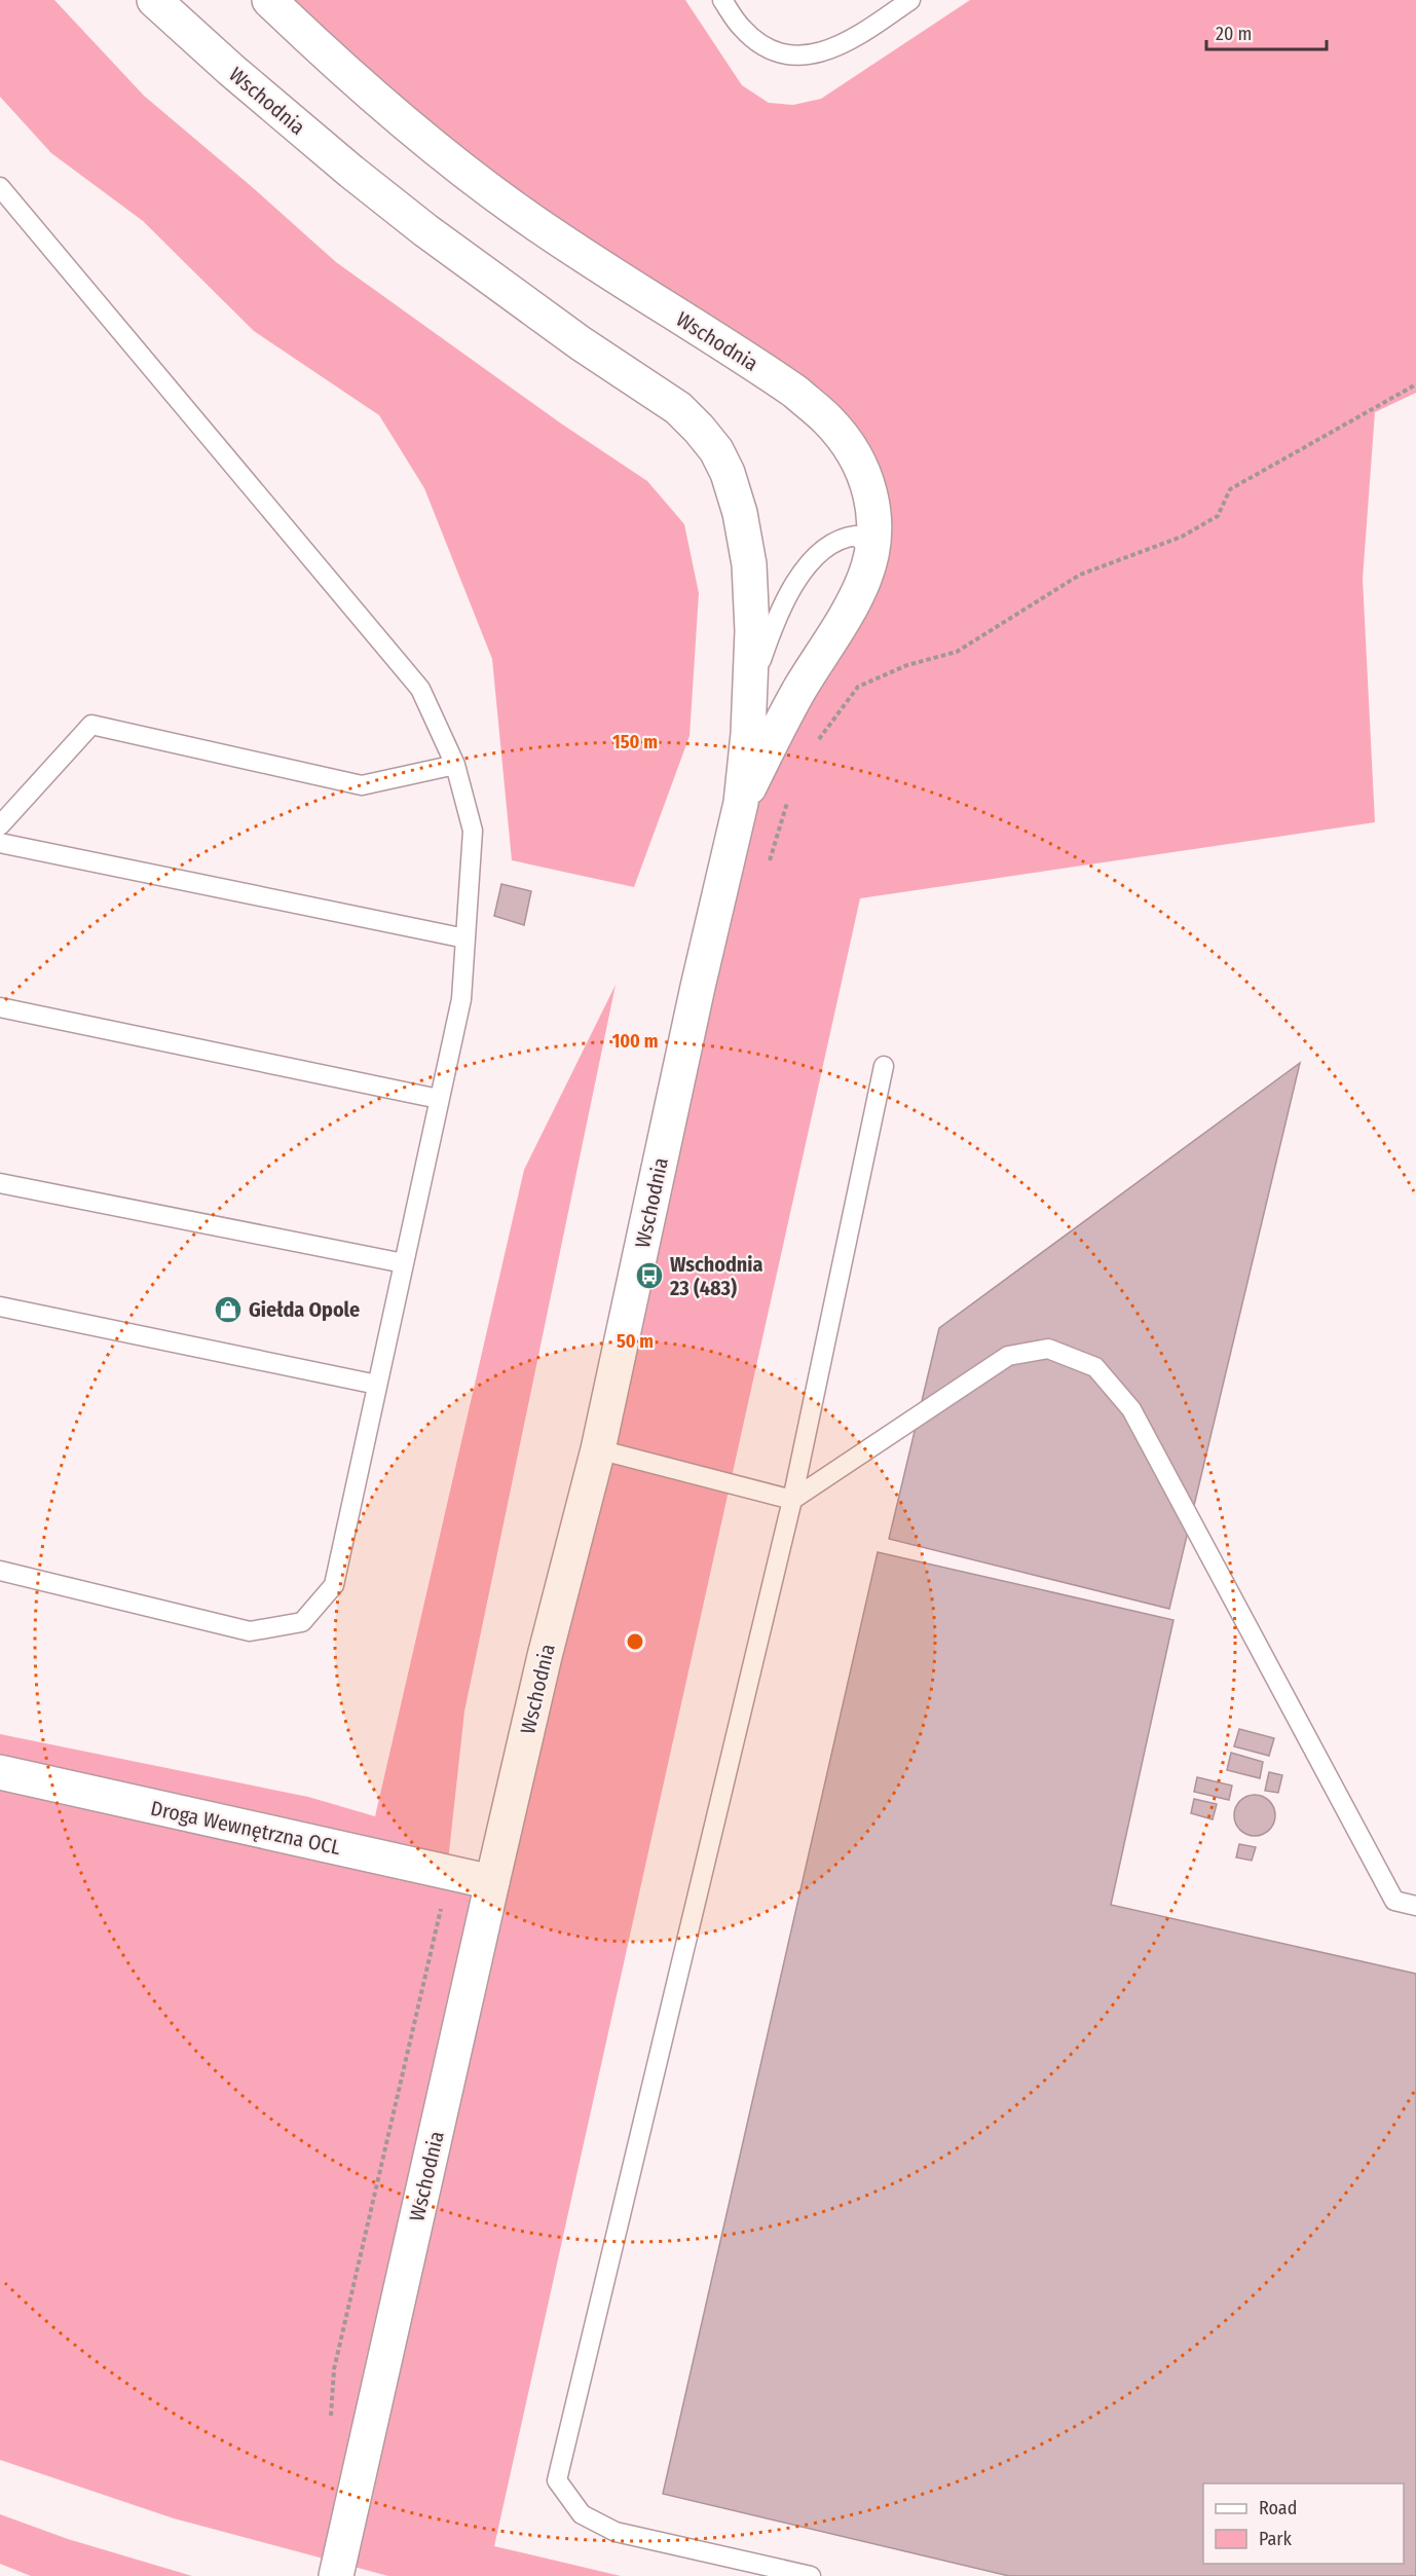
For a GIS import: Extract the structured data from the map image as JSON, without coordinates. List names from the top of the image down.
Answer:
{
  "streets": {
    "street": ["Wschodnia", "Droga Wewnętrzna OCL"]
  },
  "crossings": [
    ["Wschodnia", "Droga Wewnętrzna OCL"]
  ],
  "places": {
    "bus stop": ["Wschodnia 23 (483)"],
    "shop": ["Giełda Opole"]
  },
  "legend": ["Road", "Park"],
  "scale_bar": "20 m",
  "rings": ["150 m", "100 m", "50 m"]
}
